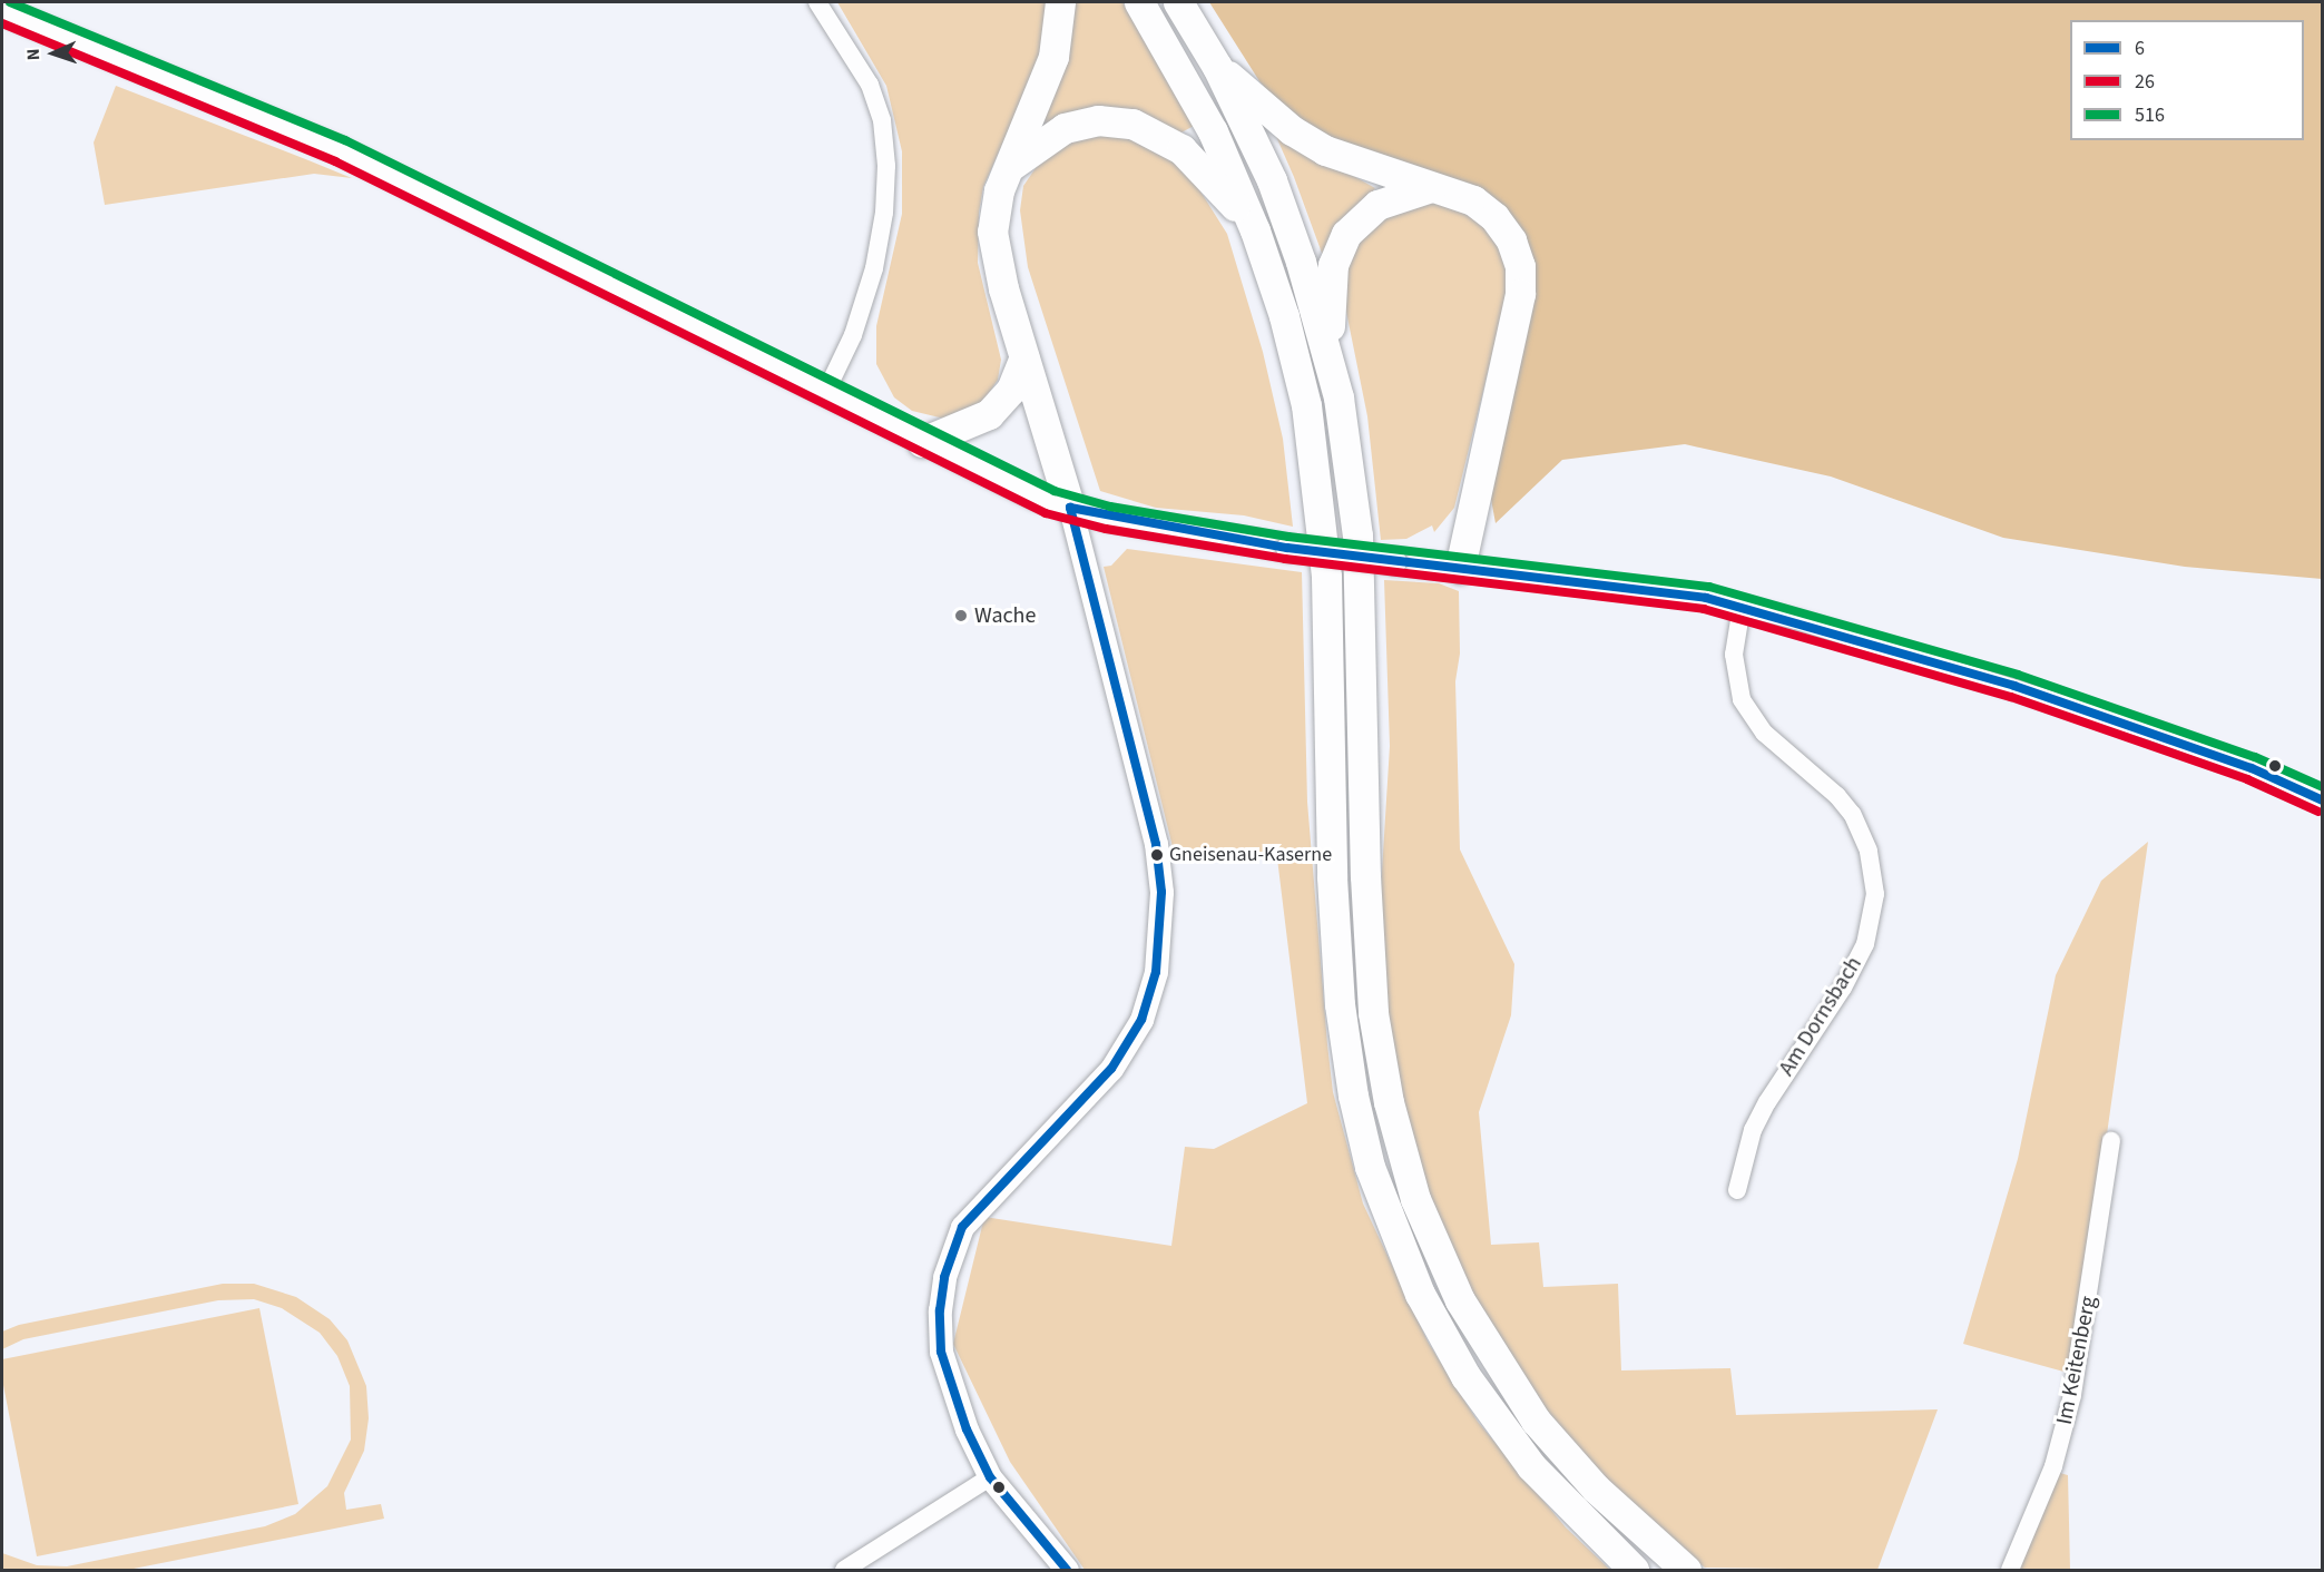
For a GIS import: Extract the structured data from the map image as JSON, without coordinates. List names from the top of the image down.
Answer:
{
  "streets": {
    "street": ["Am Dornsbach", "Im Keitenberg"]
  },
  "places": ["Wache", "Gneisenau-Kaserne"],
  "lines": ["transit line 516", "transit line 26", "transit line 6"],
  "legend": ["6", "26", "516"],
  "north": "left"
}
